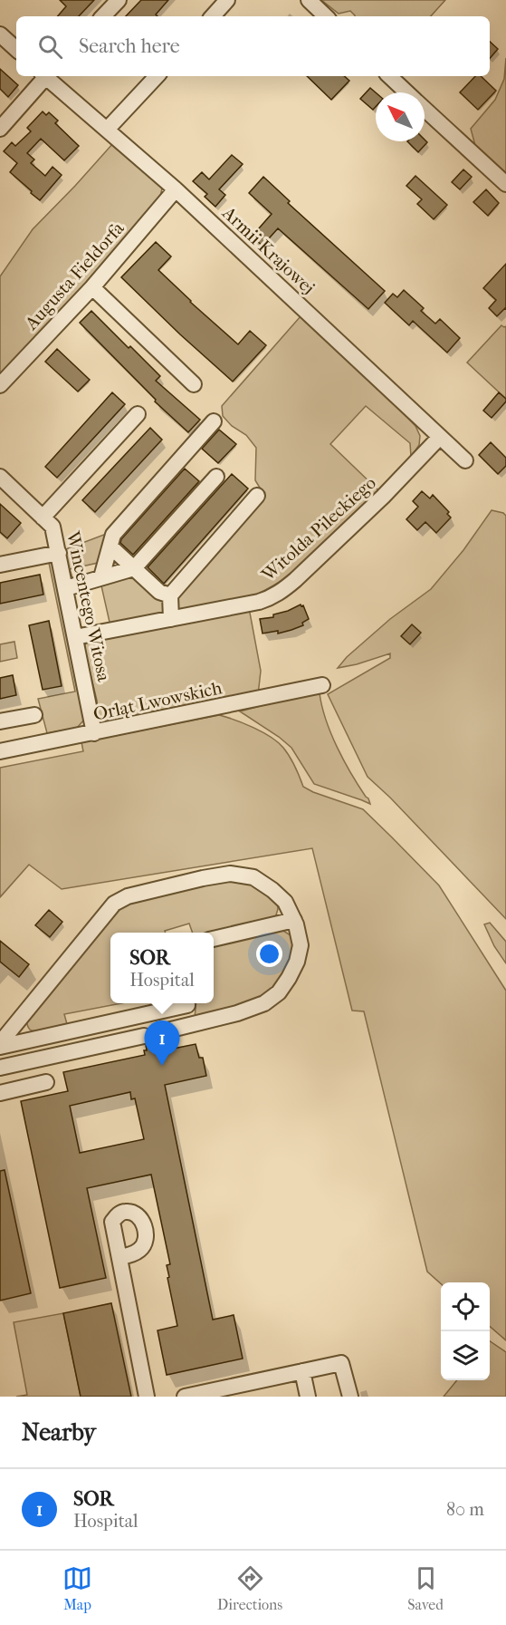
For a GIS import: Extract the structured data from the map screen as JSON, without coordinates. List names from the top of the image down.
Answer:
{
  "streets": {
    "street": [
      "Armii Krajowej",
      "Augusta Fieldorfa",
      "Witolda Pileckiego",
      "Wincentego Witosa",
      "Orląt Lwowskich"
    ]
  },
  "crossings": [
    ["Armii Krajowej", "Augusta Fieldorfa"],
    ["Armii Krajowej", "Witolda Pileckiego"],
    ["Witolda Pileckiego", "Wincentego Witosa"],
    ["Wincentego Witosa", "Orląt Lwowskich"]
  ],
  "north": "top left",
  "page": {
    "search": "Search here",
    "popup": ["SOR", "Hospital"],
    "pins": "1",
    "heading": "Nearby",
    "list": [
      {
        "mark": "1",
        "name": "SOR",
        "note": "Hospital",
        "value": "80 m"
      }
    ],
    "nav": ["Map", "Directions", "Saved"]
  }
}
